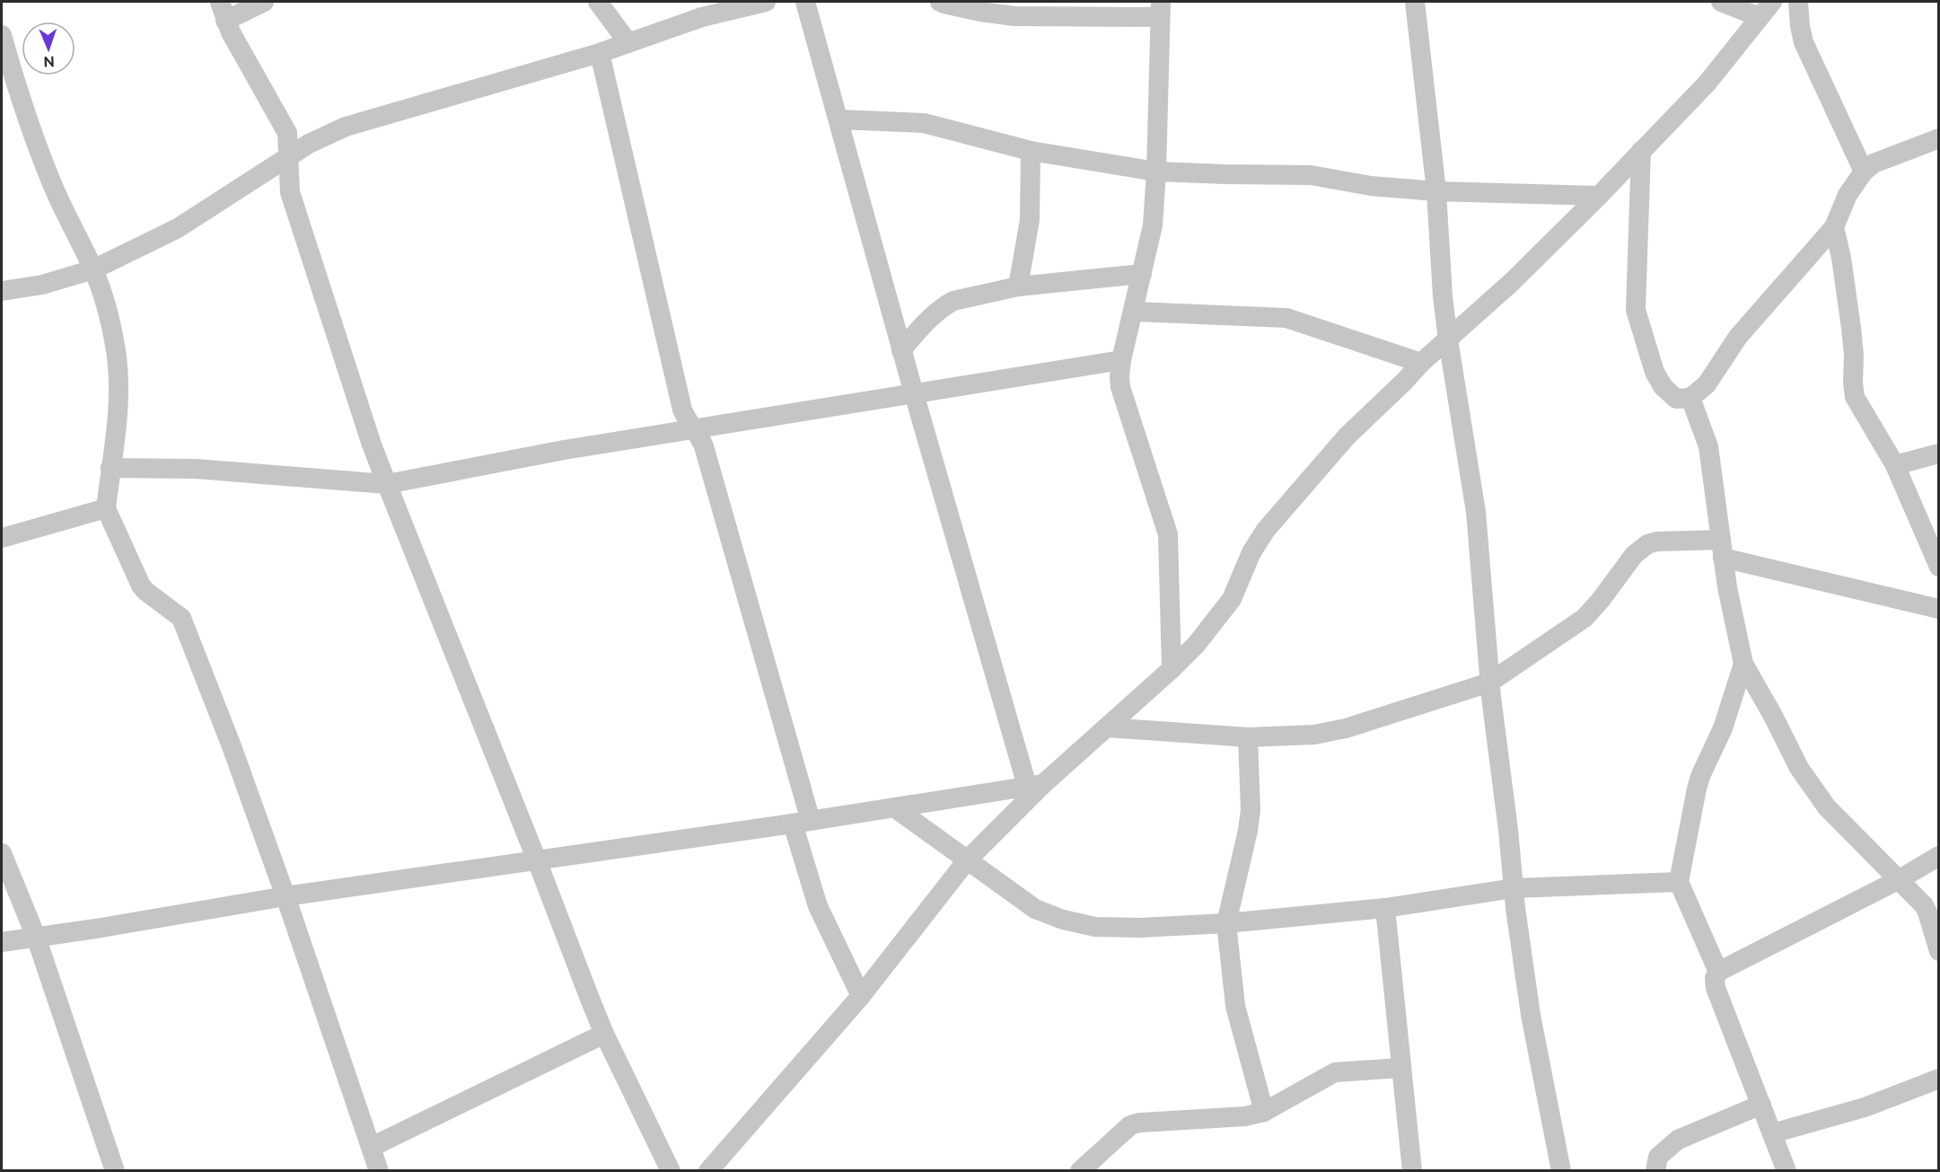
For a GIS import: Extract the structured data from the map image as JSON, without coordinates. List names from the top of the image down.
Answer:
{
  "north": "bottom"
}
